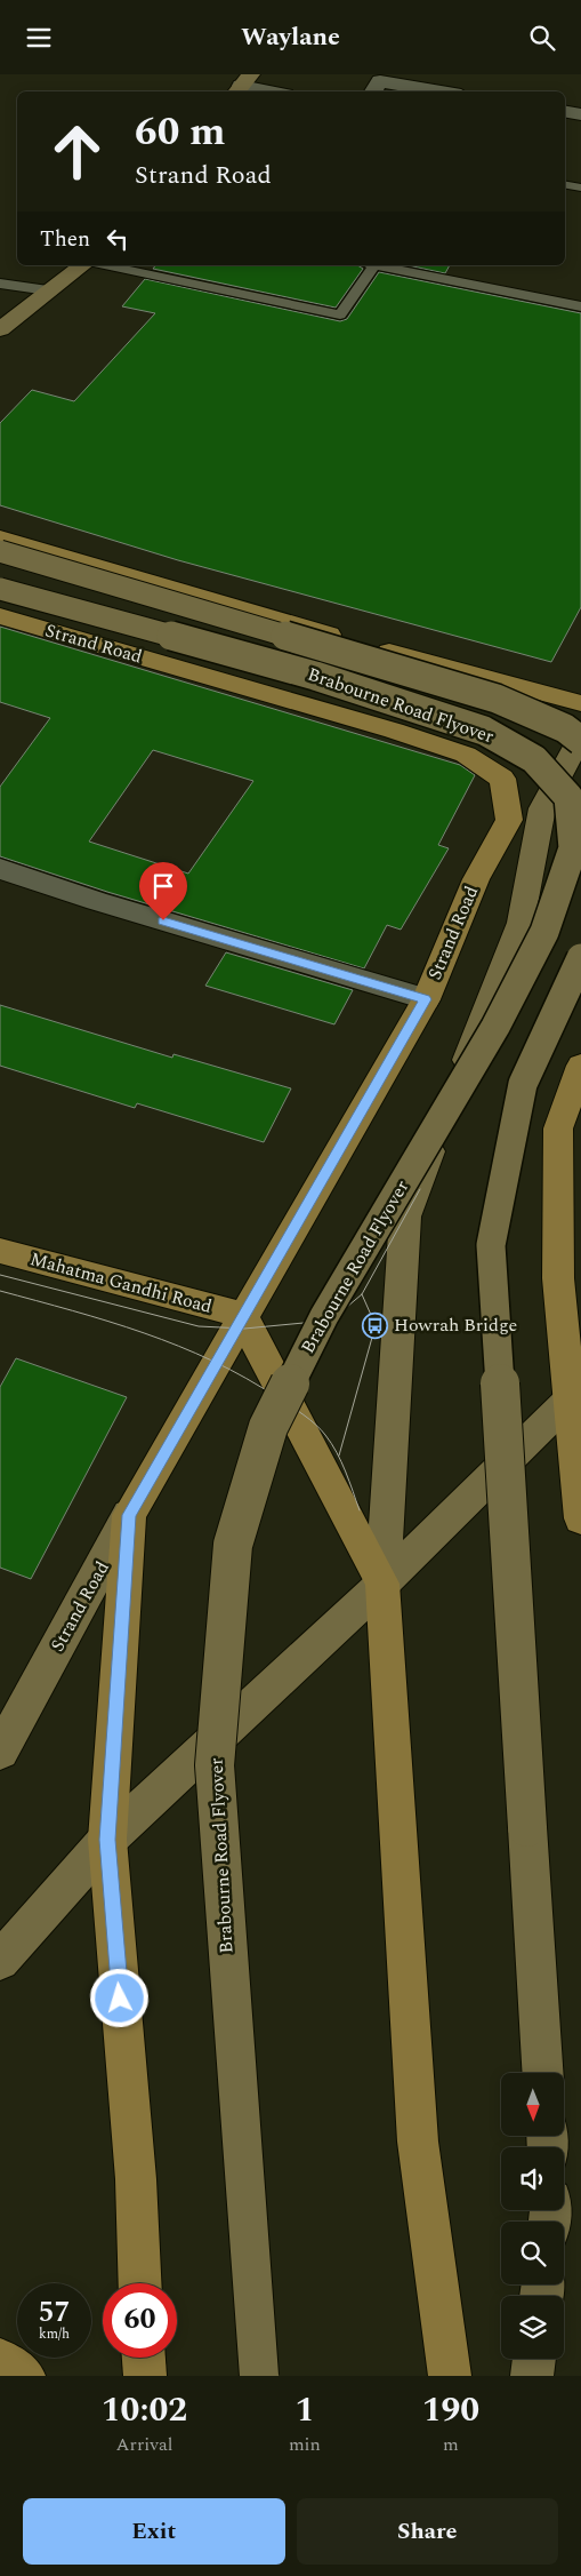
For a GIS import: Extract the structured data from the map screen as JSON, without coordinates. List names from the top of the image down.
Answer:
{
  "streets": {
    "main road": ["Strand Road", "Brabourne Road Flyover", "Mahatma Gandhi Road"]
  },
  "crossings": [
    ["Strand Road", "Mahatma Gandhi Road"]
  ],
  "places": {
    "bus stop": ["Howrah Bridge"]
  },
  "north": "bottom",
  "page": {
    "header": "Waylane",
    "turn": ["60 m", "Strand Road"],
    "then": "Then",
    "speed": "57 km/h",
    "limit": "60",
    "eta": [
      "10:02",
      "Arrival",
      "1",
      "min",
      "190",
      "m"
    ],
    "buttons": ["Exit", "Share"]
  }
}
